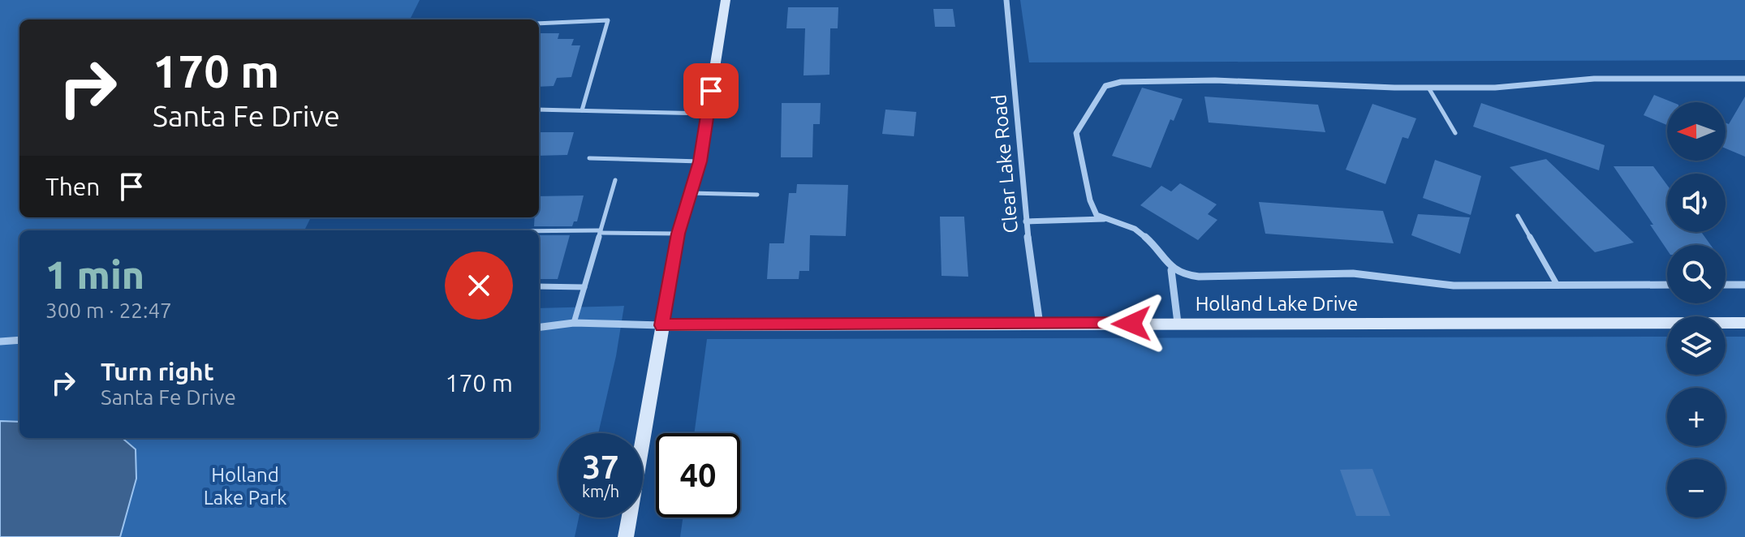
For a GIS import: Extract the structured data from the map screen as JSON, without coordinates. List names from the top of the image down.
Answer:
{
  "streets": {
    "street": ["Clear Lake Road", "Holland Lake Drive"]
  },
  "crossings": [
    ["Clear Lake Road", "Holland Lake Drive"]
  ],
  "parks": ["Holland Lake Park"],
  "north": "left",
  "page": {
    "turn": ["170 m", "Santa Fe Drive"],
    "map_buttons": ["+", "−"],
    "then": "Then",
    "heading": ["1 min", "300 m · 22:47"],
    "list": [
      {
        "name": "Turn right",
        "note": "Santa Fe Drive",
        "value": "170 m"
      }
    ],
    "speed": "37 km/h",
    "limit": "40"
  }
}
